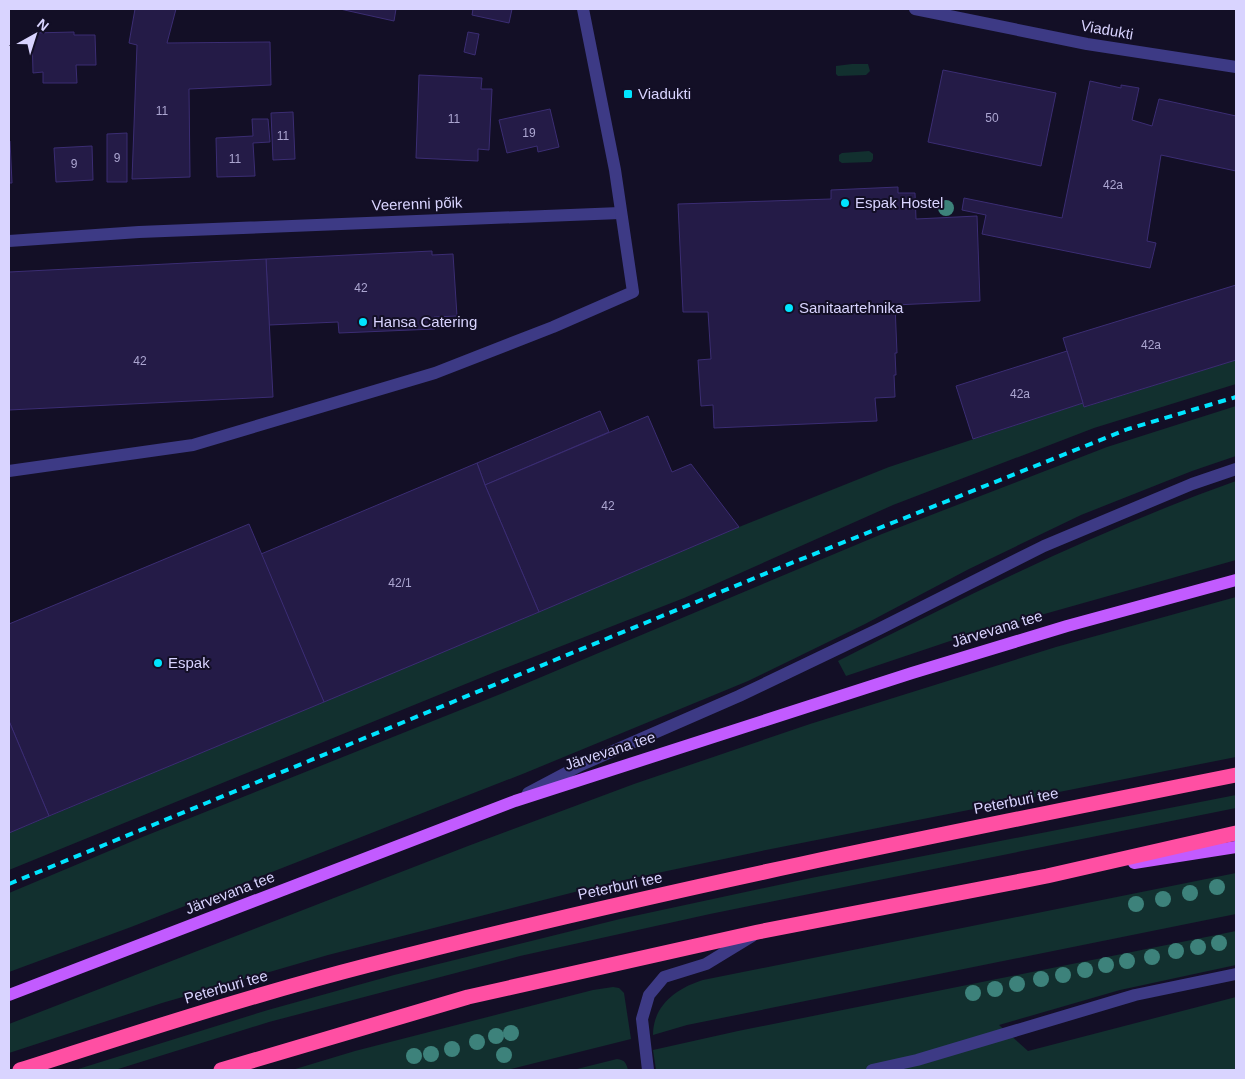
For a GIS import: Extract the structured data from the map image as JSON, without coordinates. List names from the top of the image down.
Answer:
{
  "streets": {
    "highway": ["Peterburi tee"],
    "main road": ["Järvevana tee"],
    "street": ["Viadukti", "Veerenni põik"]
  },
  "places": {
    "transit": ["Viadukti"],
    "other": [
      "Espak Hostel",
      "Sanitaartehnika",
      "Hansa Catering",
      "Espak"
    ]
  },
  "house_numbers": [
    "11",
    "50",
    "11",
    "19",
    "11",
    "9",
    "11",
    "9",
    "42a",
    "42",
    "42a",
    "42",
    "42a",
    "42",
    "42/1"
  ],
  "north": "top right"
}
